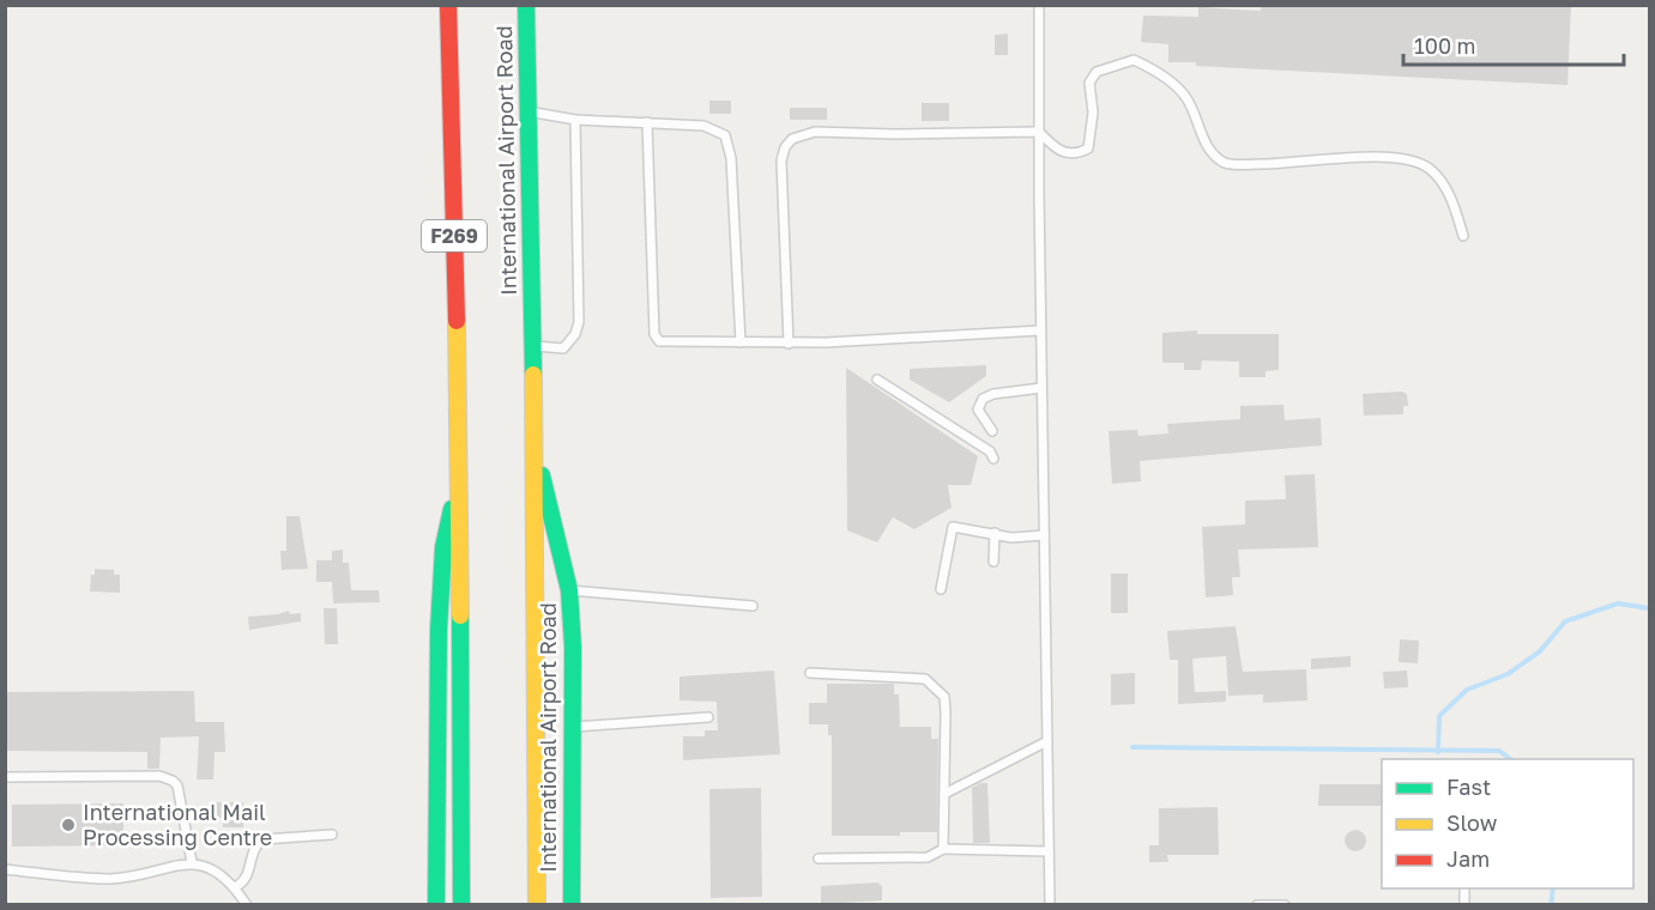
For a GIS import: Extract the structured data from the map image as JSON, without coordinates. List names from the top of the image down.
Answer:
{
  "streets": {
    "main road": ["International Airport Road", "F269"]
  },
  "places": ["International Mail Processing Centre"],
  "legend": ["Fast", "Slow", "Jam"],
  "scale_bar": "100 m"
}
